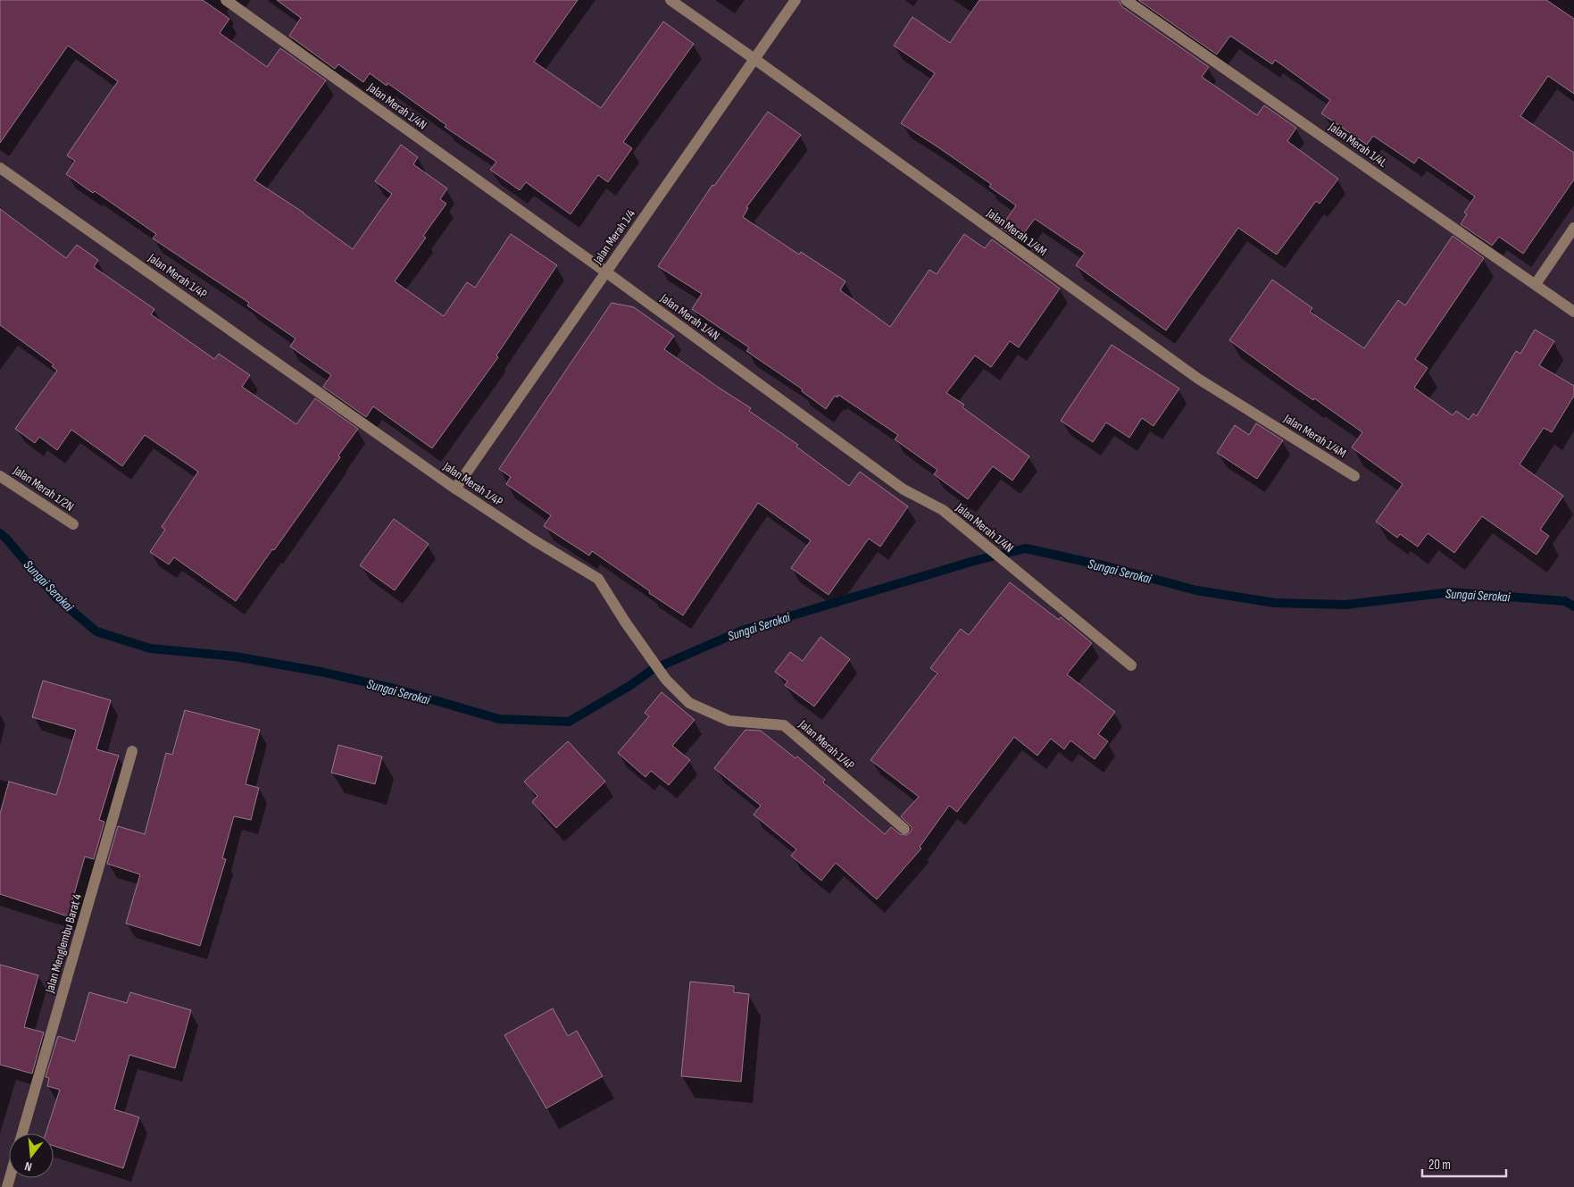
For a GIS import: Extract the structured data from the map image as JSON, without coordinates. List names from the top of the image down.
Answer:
{
  "streets": {
    "street": [
      "Jalan Merah 1/4N",
      "Jalan Merah 1/4L",
      "Jalan Merah 1/4M",
      "Jalan Merah 1/4",
      "Jalan Merah 1/4P",
      "Jalan Merah 1/2N",
      "Jalan Menglembu Barat 4"
    ]
  },
  "crossings": [
    ["Jalan Merah 1/4N", "Jalan Merah 1/4"],
    ["Jalan Merah 1/4M", "Jalan Merah 1/4"],
    ["Jalan Merah 1/4", "Jalan Merah 1/4P"]
  ],
  "water": ["Sungai Serokai"],
  "scale_bar": "20 m",
  "north": "bottom"
}
